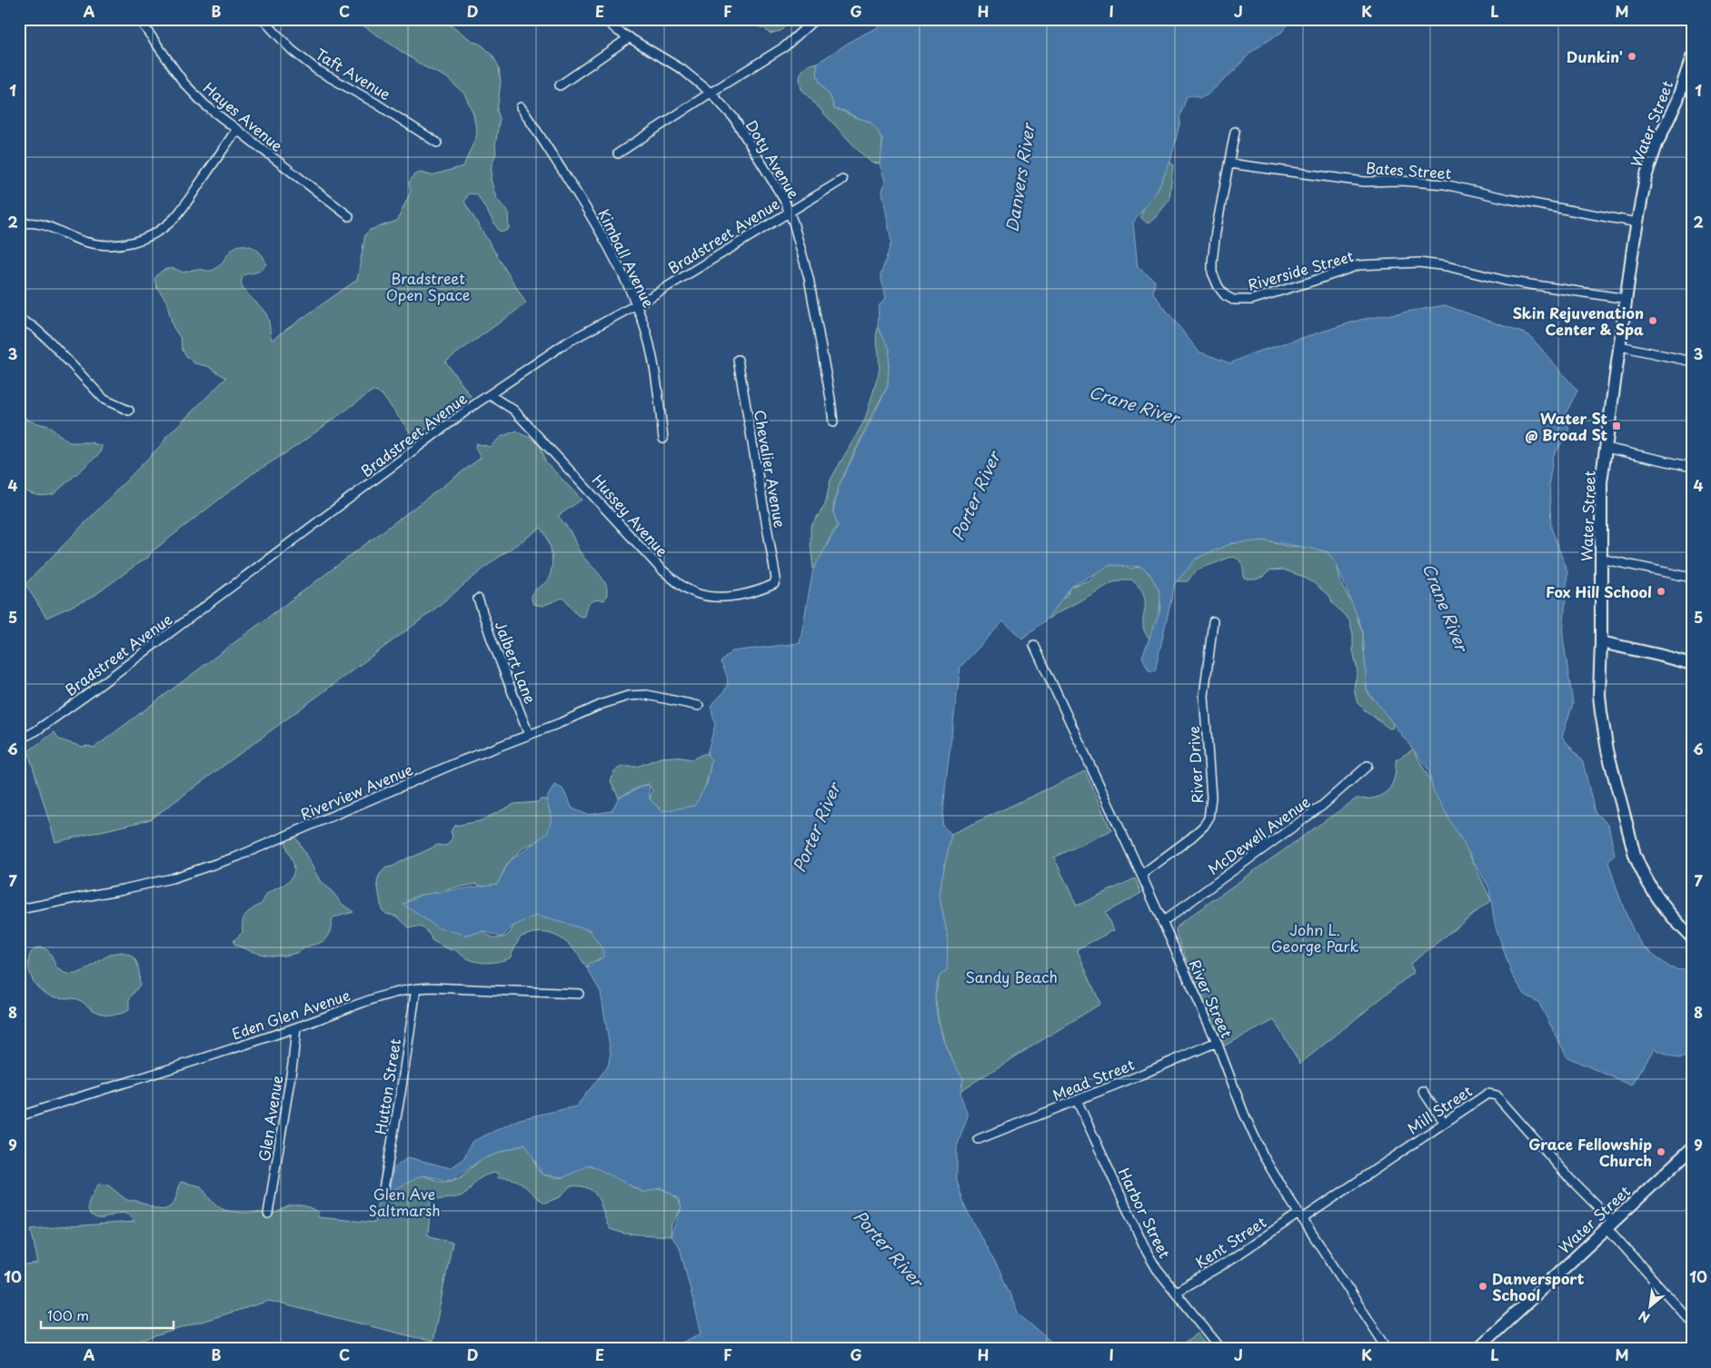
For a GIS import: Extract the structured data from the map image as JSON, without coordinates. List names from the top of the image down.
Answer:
{
  "streets": {
    "main road": ["Water Street"],
    "street": [
      "Taft Avenue",
      "Hayes Avenue",
      "Doty Avenue",
      "Bates Street",
      "Bradstreet Avenue",
      "Kimball Avenue",
      "Riverside Street",
      "Chevalier Avenue",
      "Hussey Avenue",
      "Jalbert Lane",
      "River Drive",
      "Riverview Avenue",
      "McDewell Avenue",
      "River Street",
      "Eden Glen Avenue",
      "Mead Street",
      "Hutton Street",
      "Mill Street",
      "Glen Avenue",
      "Harbor Street",
      "Kent Street"
    ]
  },
  "crossings": [
    ["Water Street", "Bates Street"],
    ["Water Street", "Riverside Street"],
    ["Water Street", "Mill Street"],
    ["Doty Avenue", "Bradstreet Avenue"],
    ["Bates Street", "Riverside Street"],
    ["Bradstreet Avenue", "Kimball Avenue"],
    ["Bradstreet Avenue", "Hussey Avenue"],
    ["Chevalier Avenue", "Hussey Avenue"],
    ["Jalbert Lane", "Riverview Avenue"],
    ["River Drive", "River Street"],
    ["McDewell Avenue", "River Street"],
    ["River Street", "Mead Street"],
    ["River Street", "Mill Street"],
    ["River Street", "Kent Street"],
    ["Eden Glen Avenue", "Hutton Street"],
    ["Eden Glen Avenue", "Glen Avenue"],
    ["Mead Street", "Harbor Street"],
    ["Mill Street", "Kent Street"],
    ["Harbor Street", "Kent Street"]
  ],
  "water": ["Danvers River", "Crane River", "Porter River"],
  "parks": [
    "Bradstreet Open Space",
    "John L. George Park",
    "Sandy Beach",
    "Glen Ave Saltmarsh"
  ],
  "places": {
    "other": [
      "Dunkin'",
      "Skin Rejuvenation Center & Spa",
      "Fox Hill School",
      "Grace Fellowship Church",
      "Danversport School"
    ],
    "transit": ["Water St @ Broad St"]
  },
  "scale_bar": "100 m",
  "north": "bottom left",
  "grid": {
    "columns": [
      "A",
      "B",
      "C",
      "D",
      "E",
      "F",
      "G",
      "H",
      "I",
      "J",
      "K",
      "L",
      "M"
    ],
    "rows": [
      "1",
      "2",
      "3",
      "4",
      "5",
      "6",
      "7",
      "8",
      "9",
      "10"
    ]
  }
}
